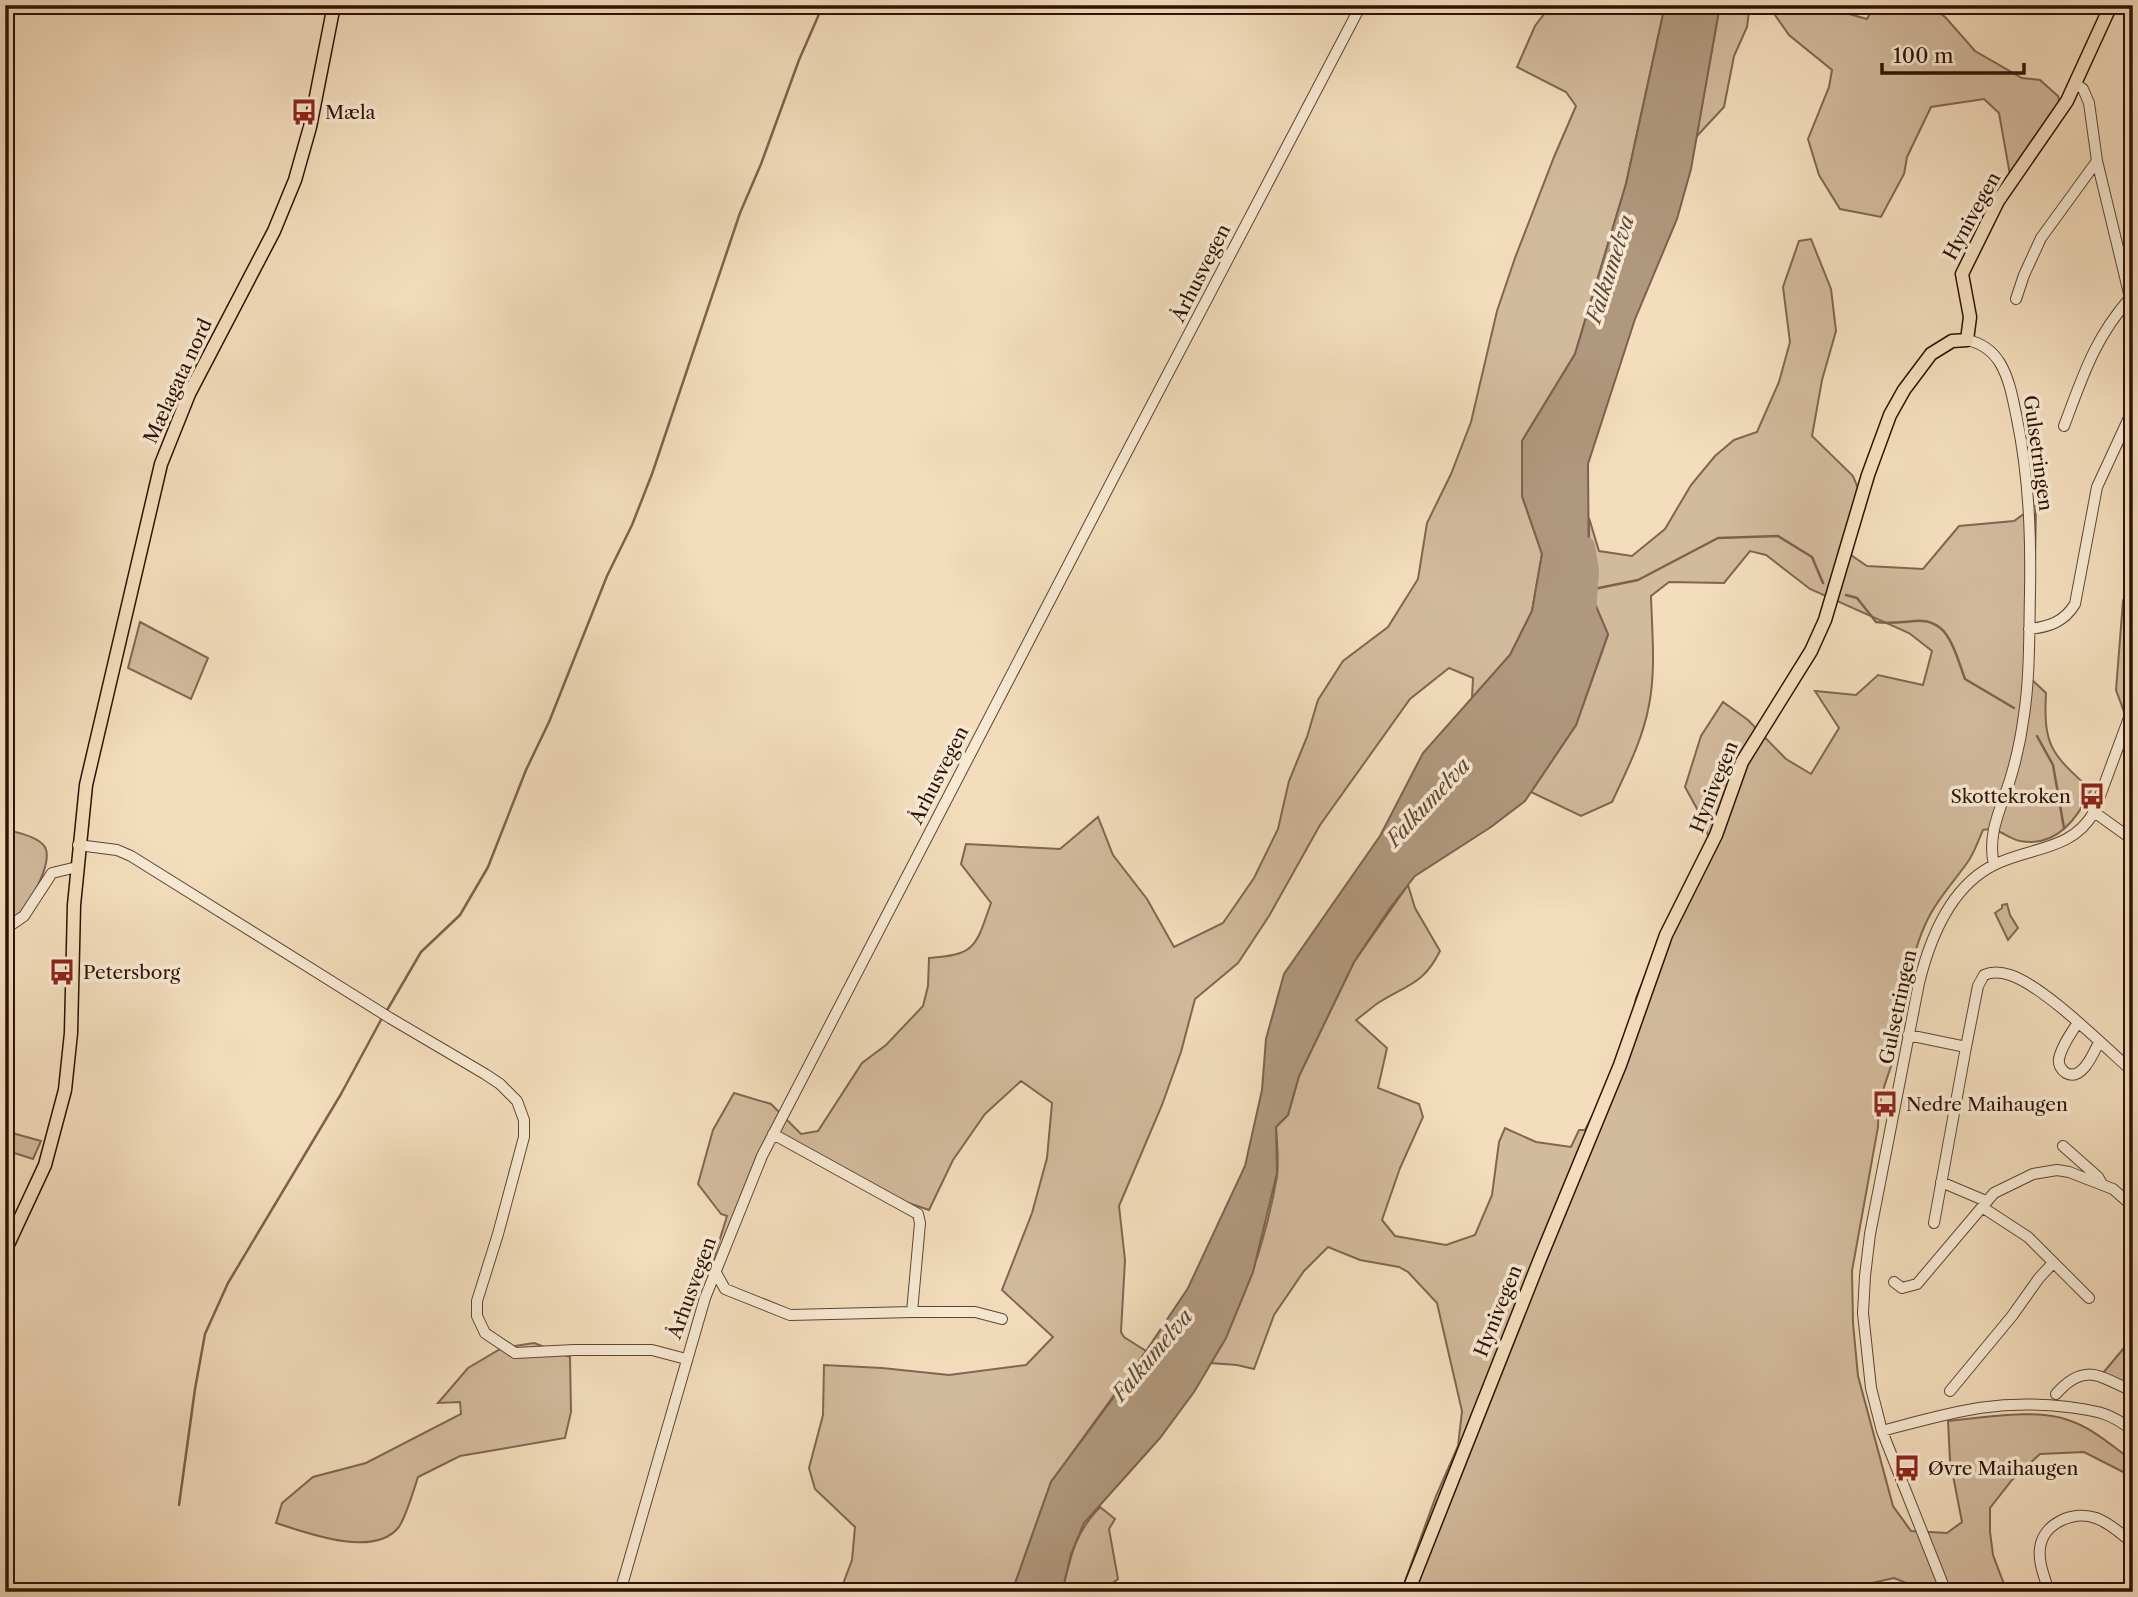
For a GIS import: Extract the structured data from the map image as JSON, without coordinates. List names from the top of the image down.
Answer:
{
  "streets": {
    "main road": ["Hynivegen", "Mælagata nord"],
    "street": ["Århusvegen", "Gulsetringen"]
  },
  "crossings": [
    ["Hynivegen", "Gulsetringen"]
  ],
  "water": ["Falkumelva"],
  "places": {
    "bus stop": [
      "Mæla",
      "Skottekroken",
      "Petersborg",
      "Nedre Maihaugen",
      "Øvre Maihaugen"
    ]
  },
  "scale_bar": "100 m"
}
